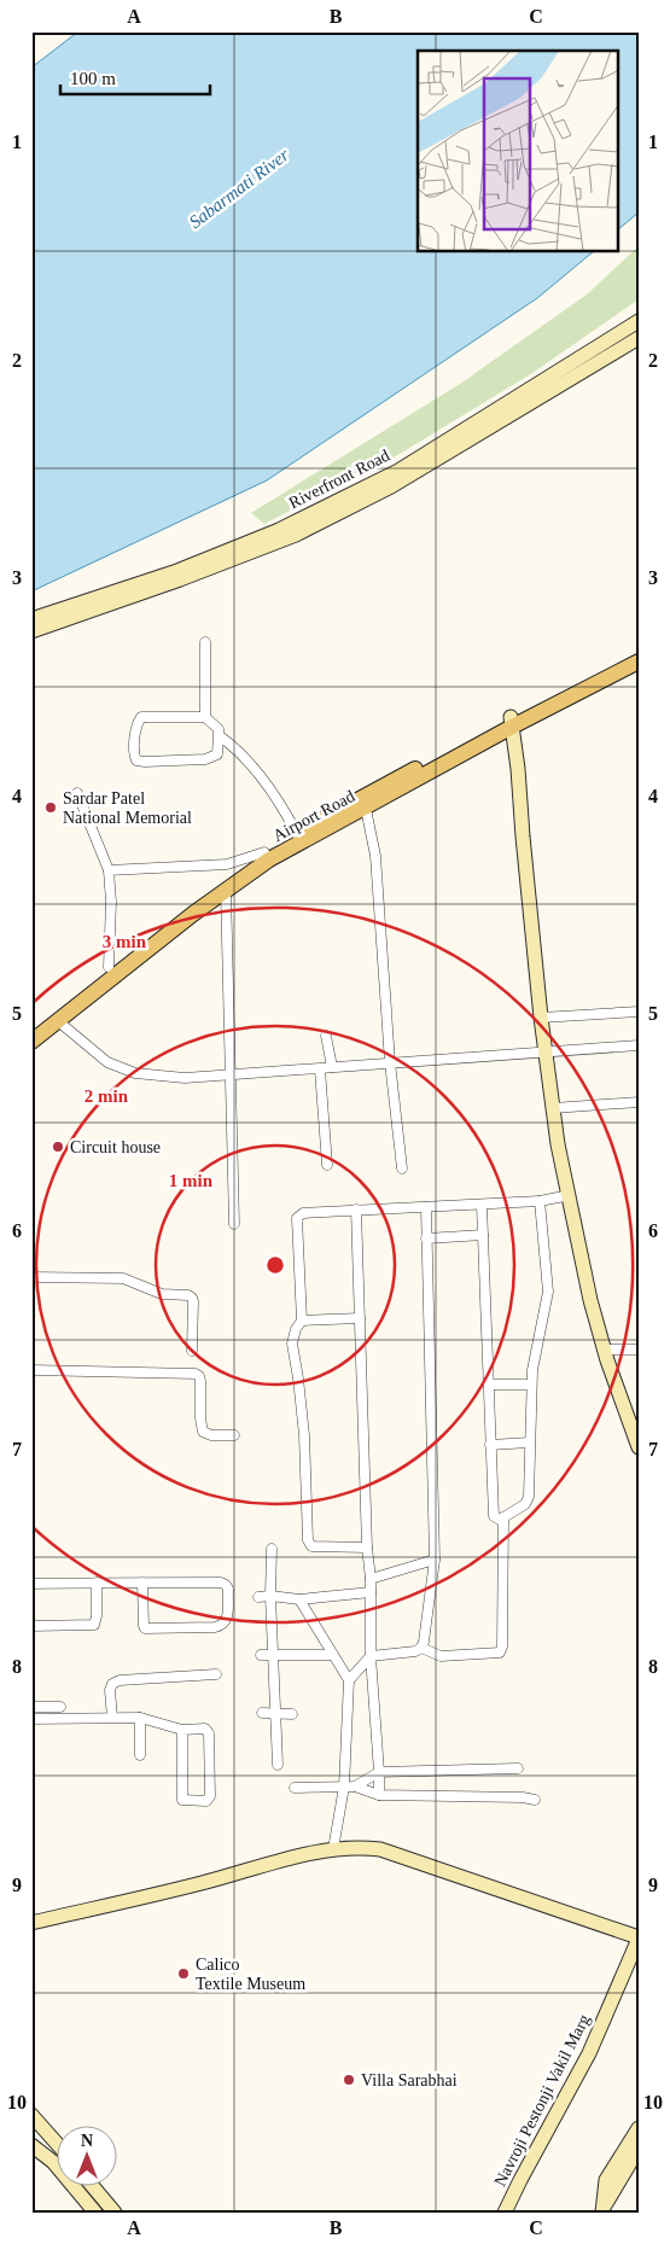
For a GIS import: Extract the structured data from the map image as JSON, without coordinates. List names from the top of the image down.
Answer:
{
  "streets": {
    "main road": ["Airport Road"],
    "street": ["Riverfront Road", "Navroji Pestonji Vakil Marg"]
  },
  "water": ["Sabarmati River"],
  "places": [
    "Sardar Patel National Memorial",
    "Circuit house",
    "Calico Textile Museum",
    "Villa Sarabhai"
  ],
  "scale_bar": "100 m",
  "north": "top",
  "grid": {
    "columns": ["A", "B", "C"],
    "rows": [
      "1",
      "2",
      "3",
      "4",
      "5",
      "6",
      "7",
      "8",
      "9",
      "10"
    ]
  },
  "rings": ["3 min", "2 min", "1 min"]
}
